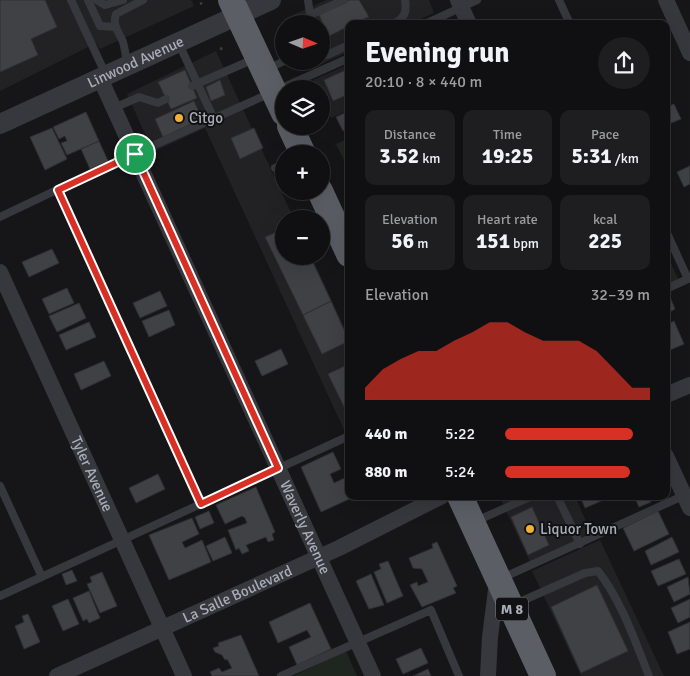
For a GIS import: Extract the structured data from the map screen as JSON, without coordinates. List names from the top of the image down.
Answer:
{
  "streets": {
    "highway": ["M 8"],
    "street": [
      "Linwood Avenue",
      "Tyler Avenue",
      "Waverly Avenue",
      "La Salle Boulevard"
    ]
  },
  "crossings": [
    ["Linwood Avenue", "Waverly Avenue"],
    ["Tyler Avenue", "La Salle Boulevard"],
    ["Waverly Avenue", "La Salle Boulevard"]
  ],
  "places": ["Citgo", "Liquor Town"],
  "north": "right",
  "page": {
    "map_buttons": ["+", "−"],
    "heading": ["Evening run", "20:10 · 8 × 440 m"],
    "stats": [
      ["Distance", "3.52 km"],
      ["Time", "19:25"],
      ["Pace", "5:31 /km"],
      ["Elevation", "56 m"],
      ["Heart rate", "151 bpm"],
      ["kcal", "225"]
    ],
    "chart": ["Elevation", "32–39 m"],
    "list": [
      {
        "name": "440 m",
        "note": "5:22"
      },
      {
        "name": "880 m",
        "note": "5:24"
      }
    ]
  }
}
